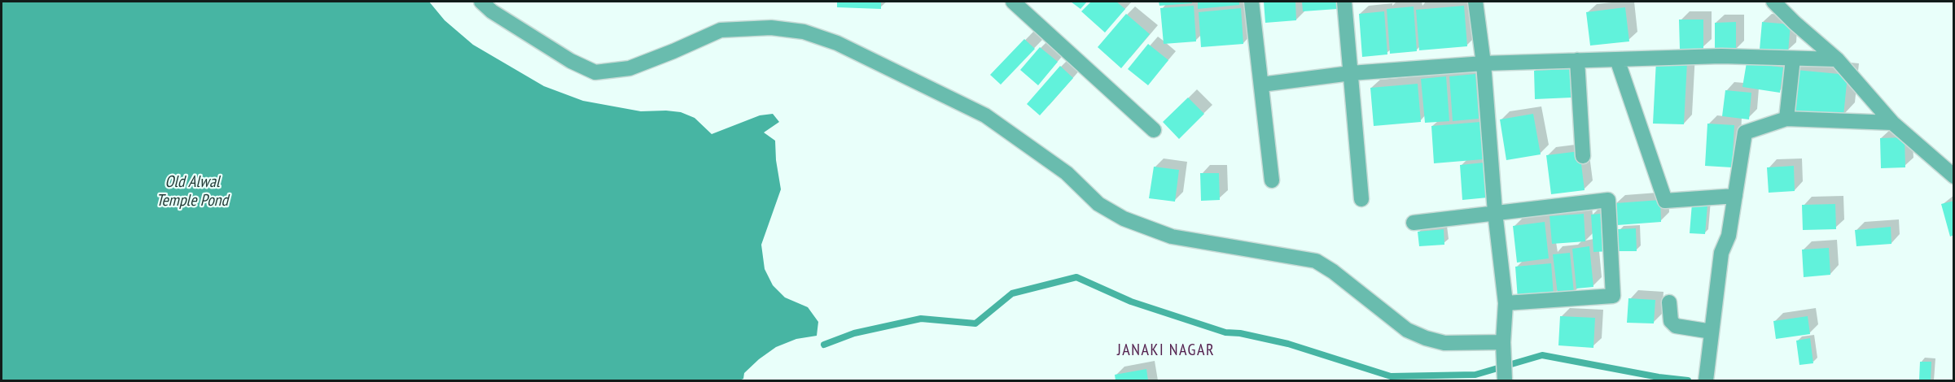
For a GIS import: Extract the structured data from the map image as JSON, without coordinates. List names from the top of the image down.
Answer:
{
  "districts": ["JANAKI NAGAR"],
  "water": ["Old Alwal Temple Pond"]
}
